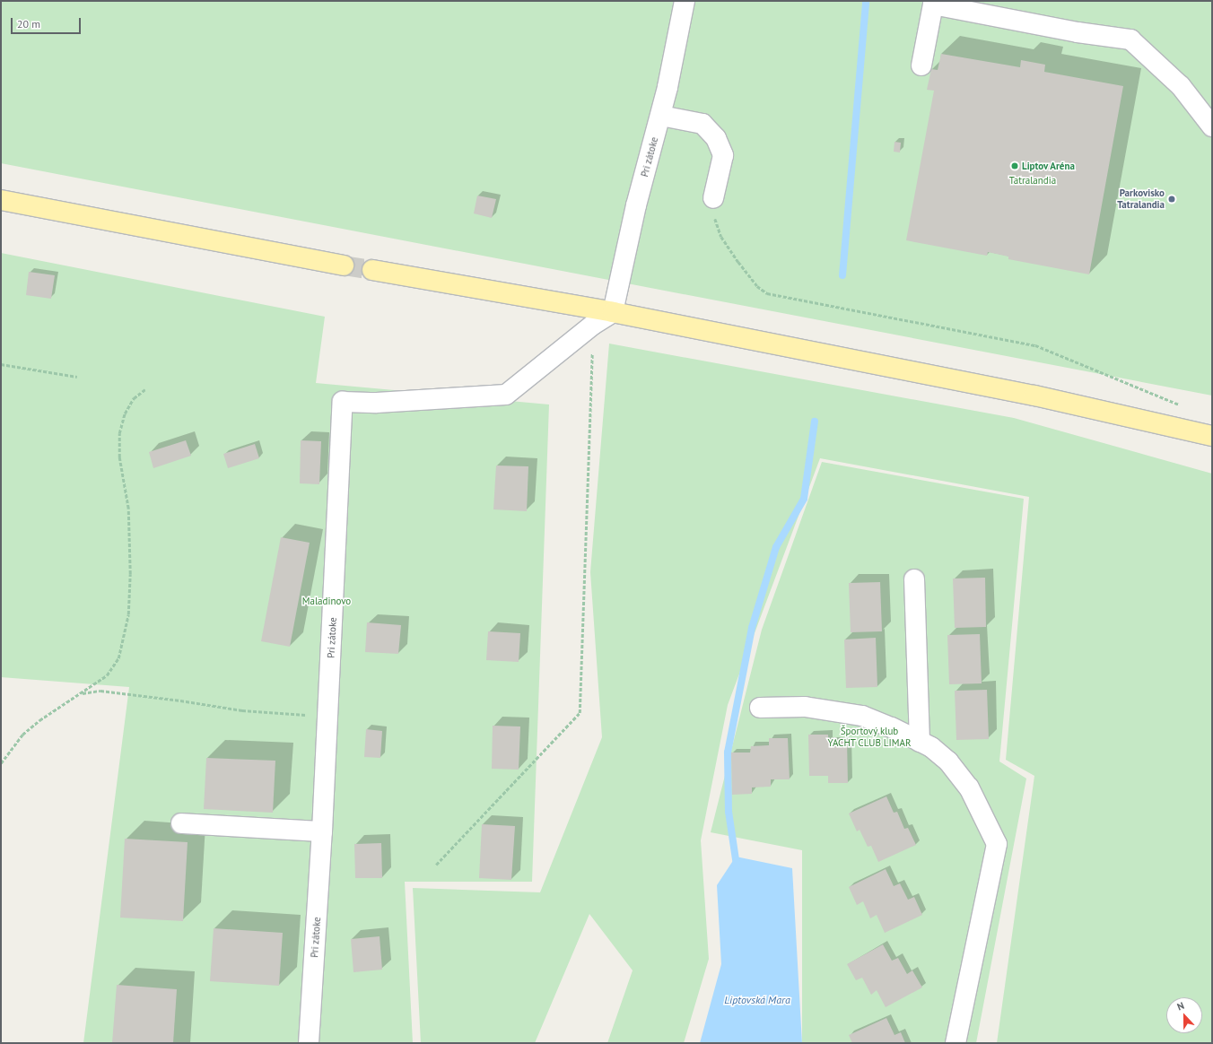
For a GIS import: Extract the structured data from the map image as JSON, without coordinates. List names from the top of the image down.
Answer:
{
  "streets": {
    "street": ["Pri zátoke"]
  },
  "water": ["Liptovská Mara"],
  "parks": ["Tatralandia", "Maladinovo", "Športový klub YACHT CLUB LIMAR"],
  "places": ["Liptov Aréna", "Parkovisko Tatralandia"],
  "scale_bar": "20 m",
  "north": "top"
}
